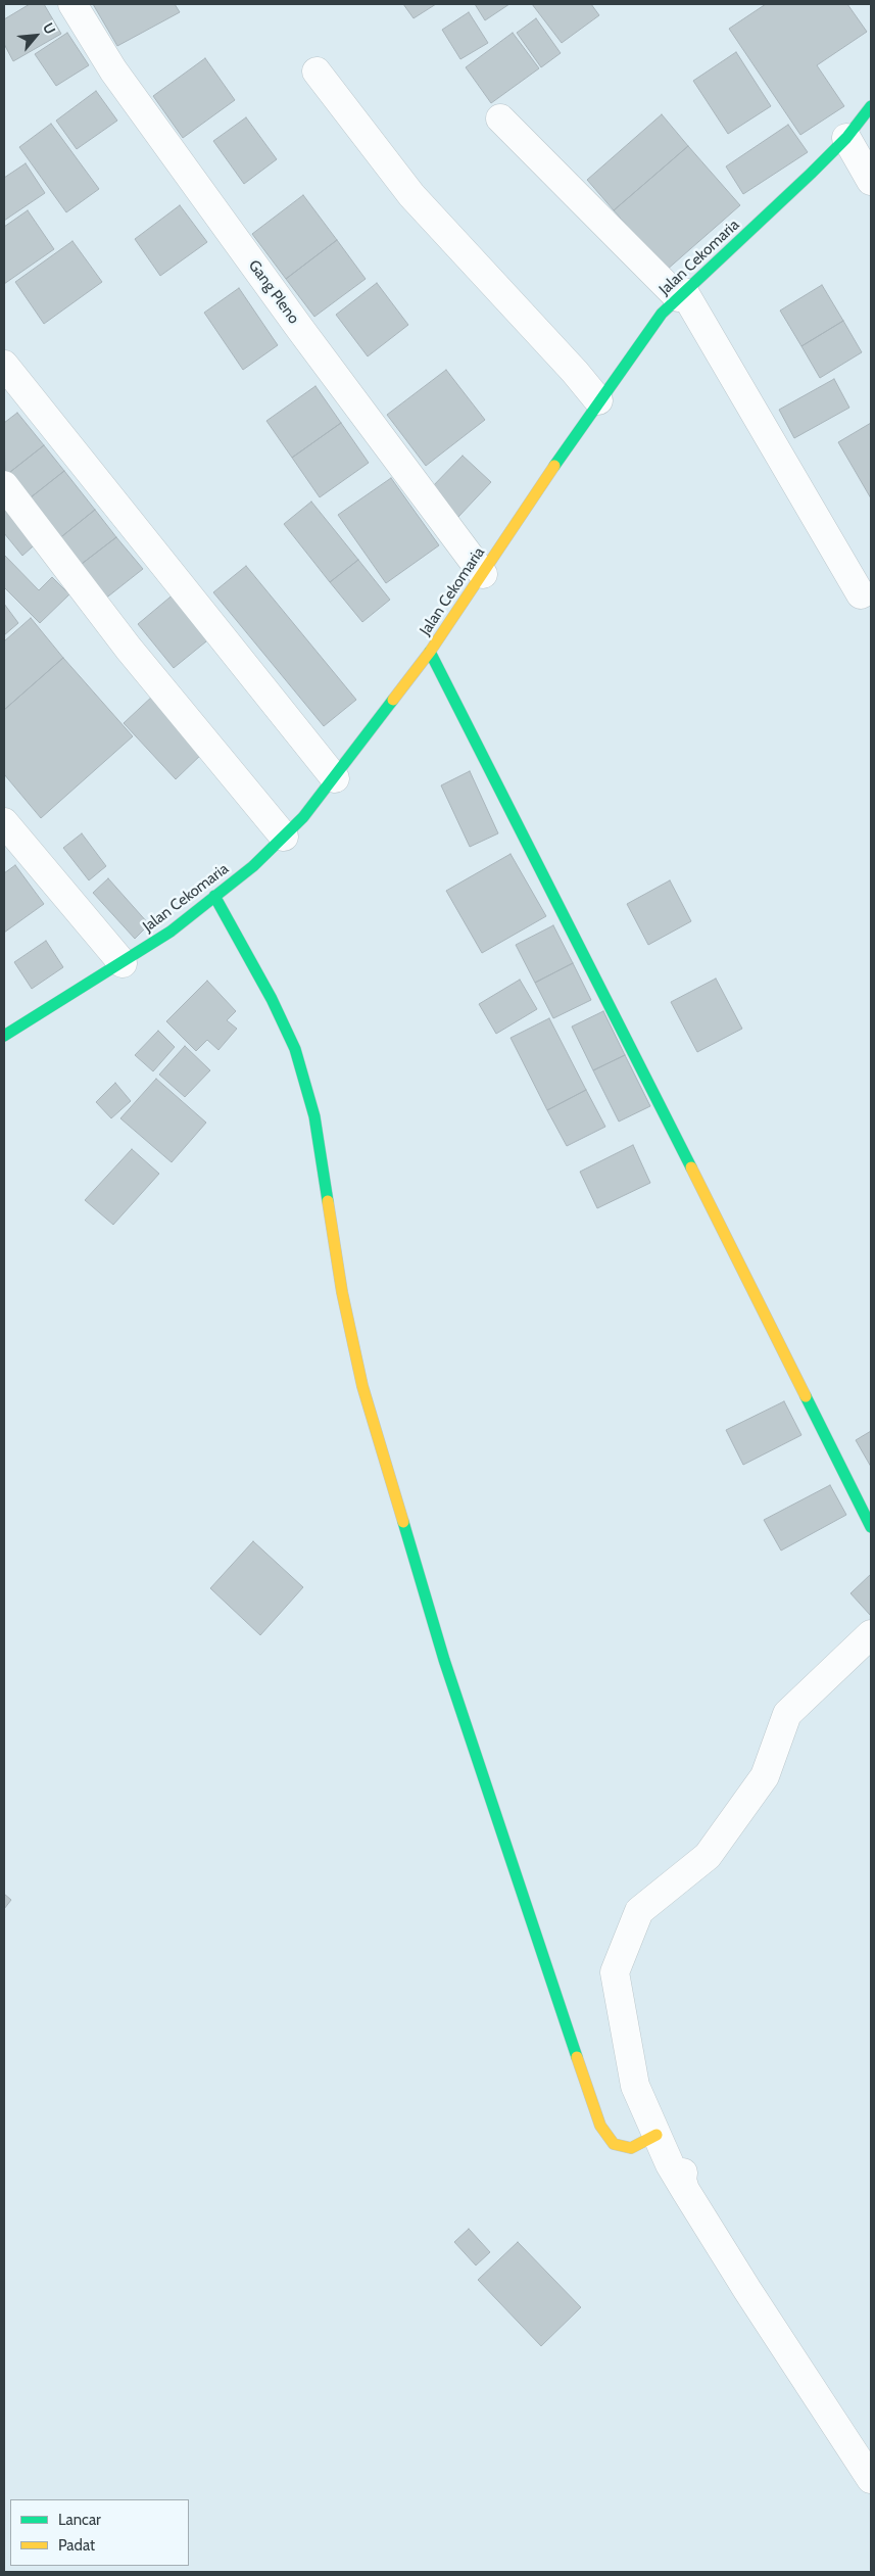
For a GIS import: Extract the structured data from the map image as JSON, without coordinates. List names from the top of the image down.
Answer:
{
  "streets": {
    "street": ["Jalan Cekomaria", "Gang Pleno"]
  },
  "crossings": [
    ["Jalan Cekomaria", "Gang Pleno"]
  ],
  "legend": ["Lancar", "Padat"],
  "north": "top right"
}
